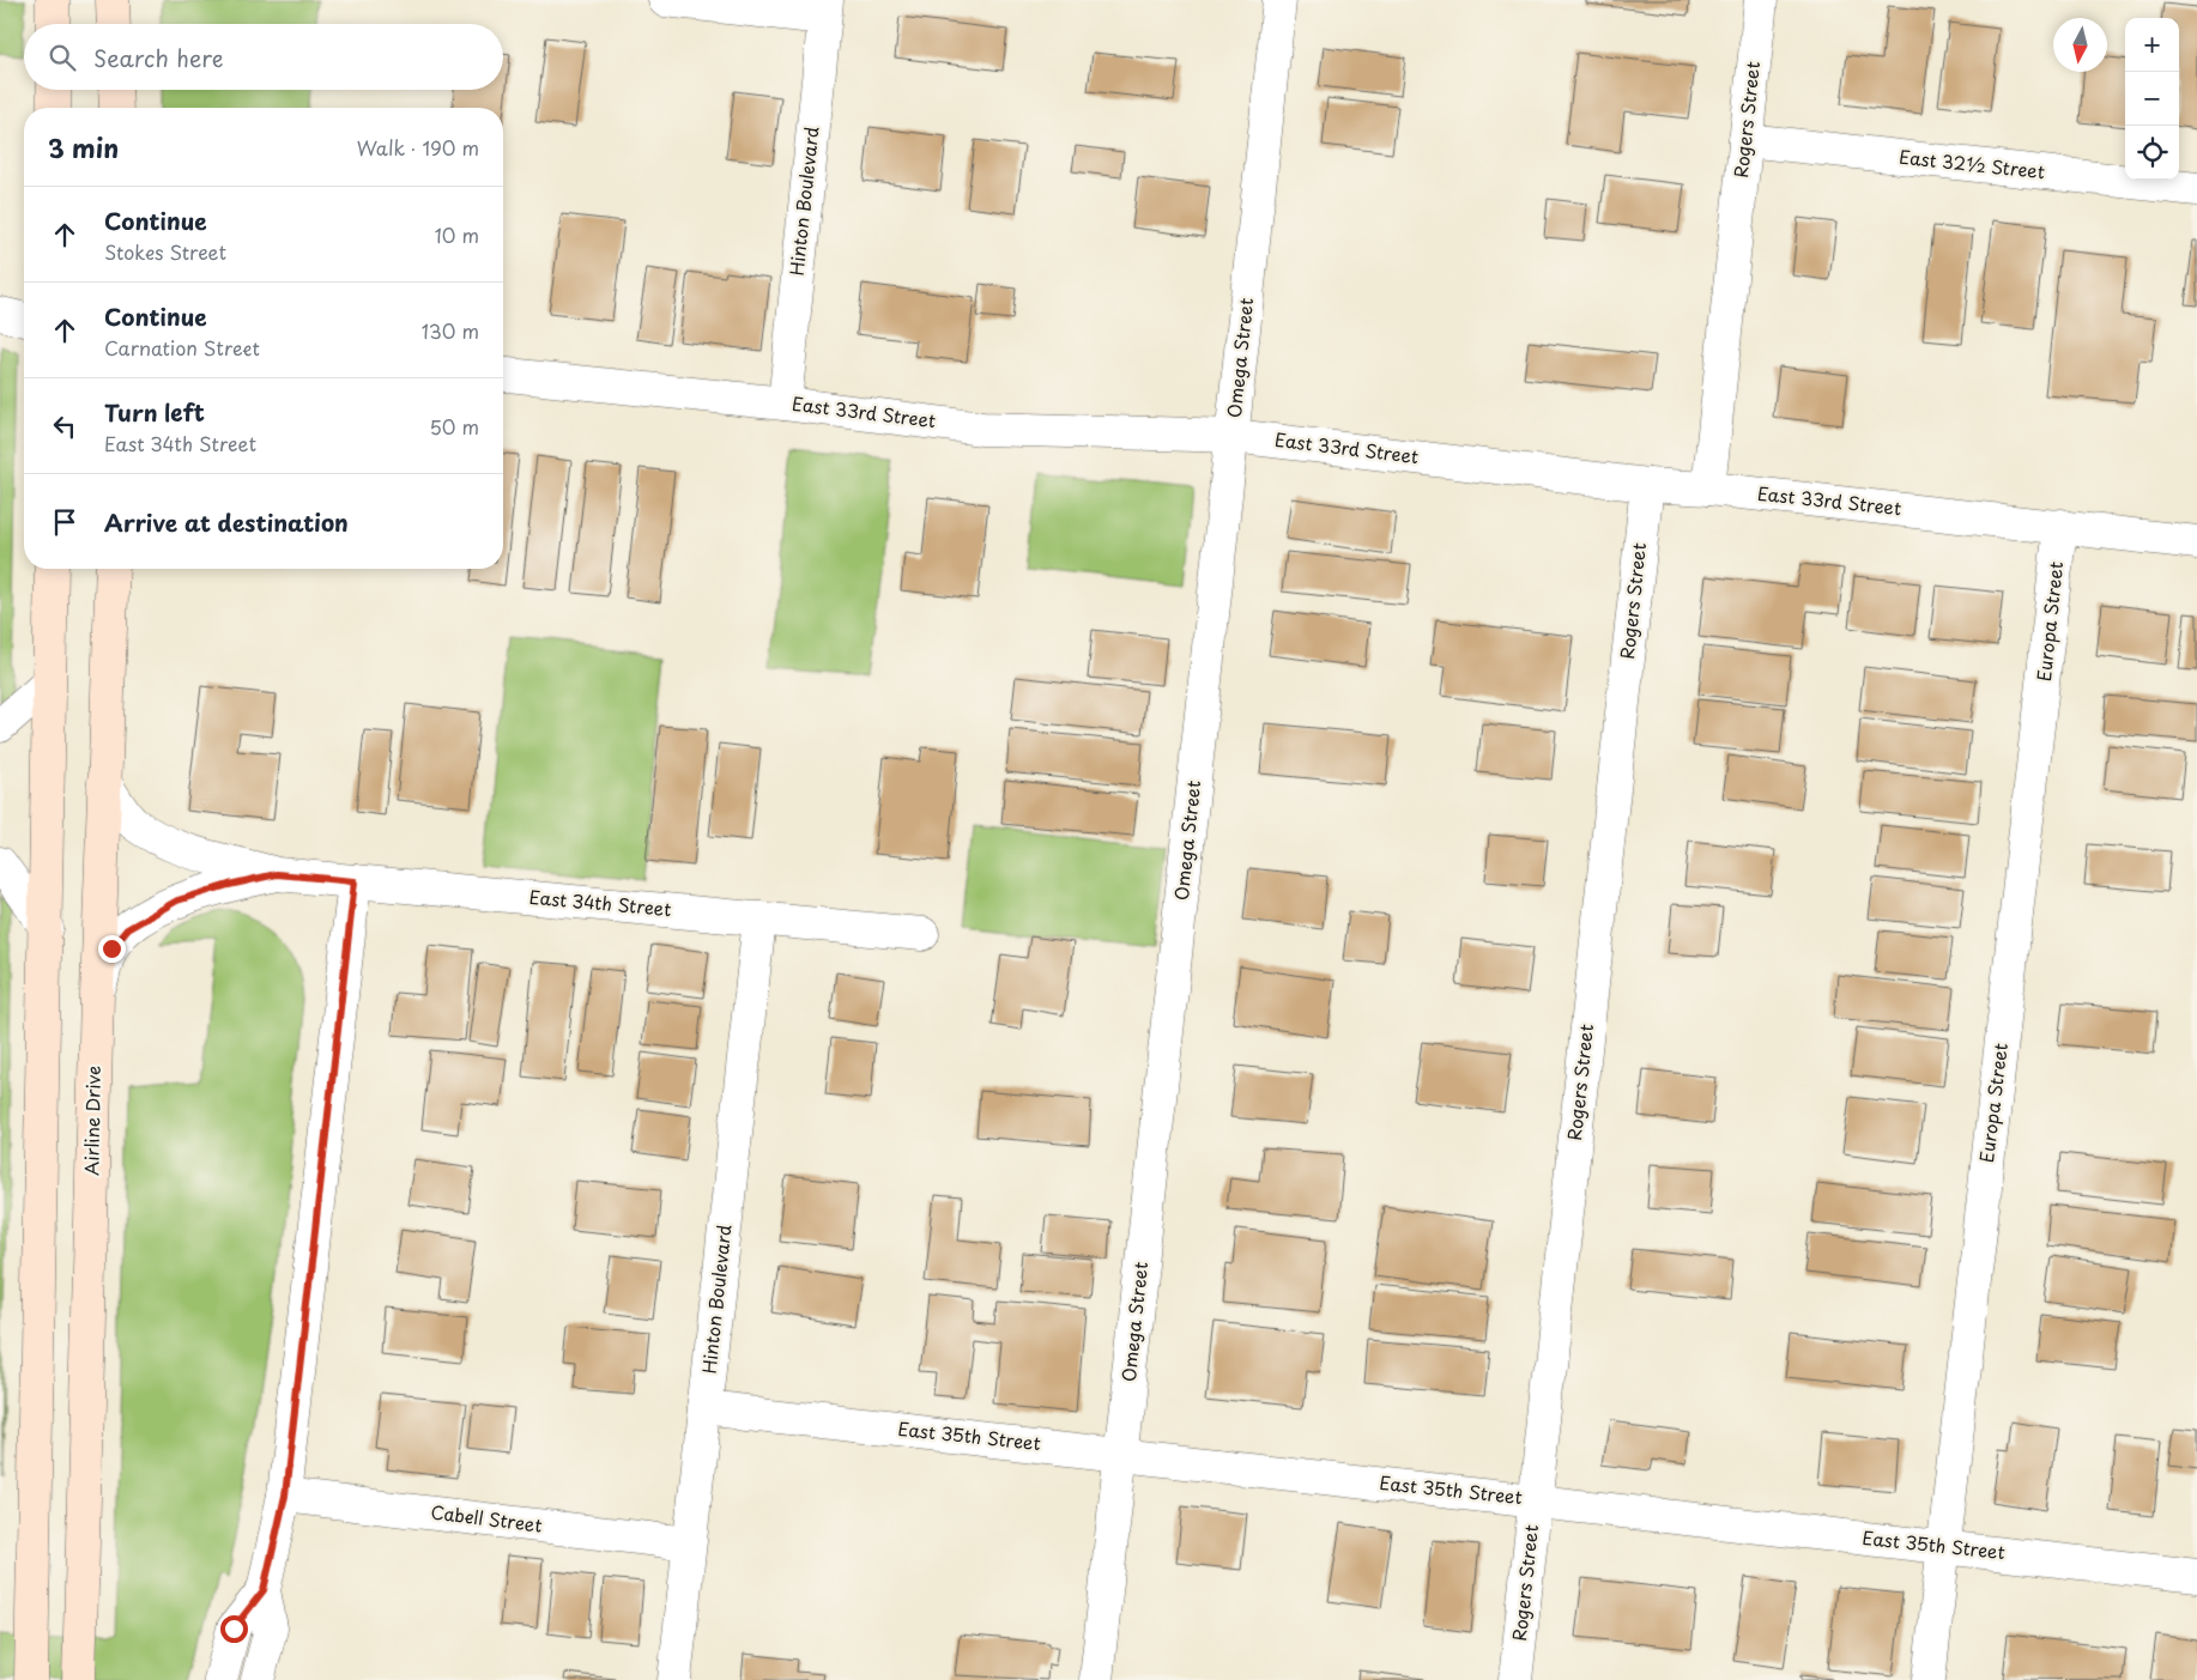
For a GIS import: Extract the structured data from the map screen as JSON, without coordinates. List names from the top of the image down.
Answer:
{
  "streets": {
    "main road": ["Airline Drive"],
    "street": [
      "Rogers Street",
      "East 32½ Street",
      "Hinton Boulevard",
      "Omega Street",
      "East 33rd Street",
      "Europa Street",
      "East 34th Street",
      "East 35th Street",
      "Cabell Street"
    ]
  },
  "crossings": [
    ["Rogers Street", "East 32½ Street"],
    ["Rogers Street", "East 33rd Street"],
    ["Rogers Street", "East 35th Street"],
    ["Hinton Boulevard", "East 33rd Street"],
    ["Hinton Boulevard", "East 34th Street"],
    ["Hinton Boulevard", "East 35th Street"],
    ["Hinton Boulevard", "Cabell Street"],
    ["Omega Street", "East 33rd Street"],
    ["Omega Street", "East 35th Street"],
    ["East 33rd Street", "Europa Street"],
    ["Europa Street", "East 35th Street"],
    ["East 34th Street", "Airline Drive"]
  ],
  "north": "bottom",
  "page": {
    "map_buttons": ["+", "−"],
    "search": "Search here",
    "heading": ["3 min", "Walk · 190 m"],
    "list": [
      ["Continue", "Stokes Street", "10 m"],
      ["Continue", "Carnation Street", "130 m"],
      ["Turn left", "East 34th Street", "50 m"],
      "Arrive at destination"
    ]
  }
}
